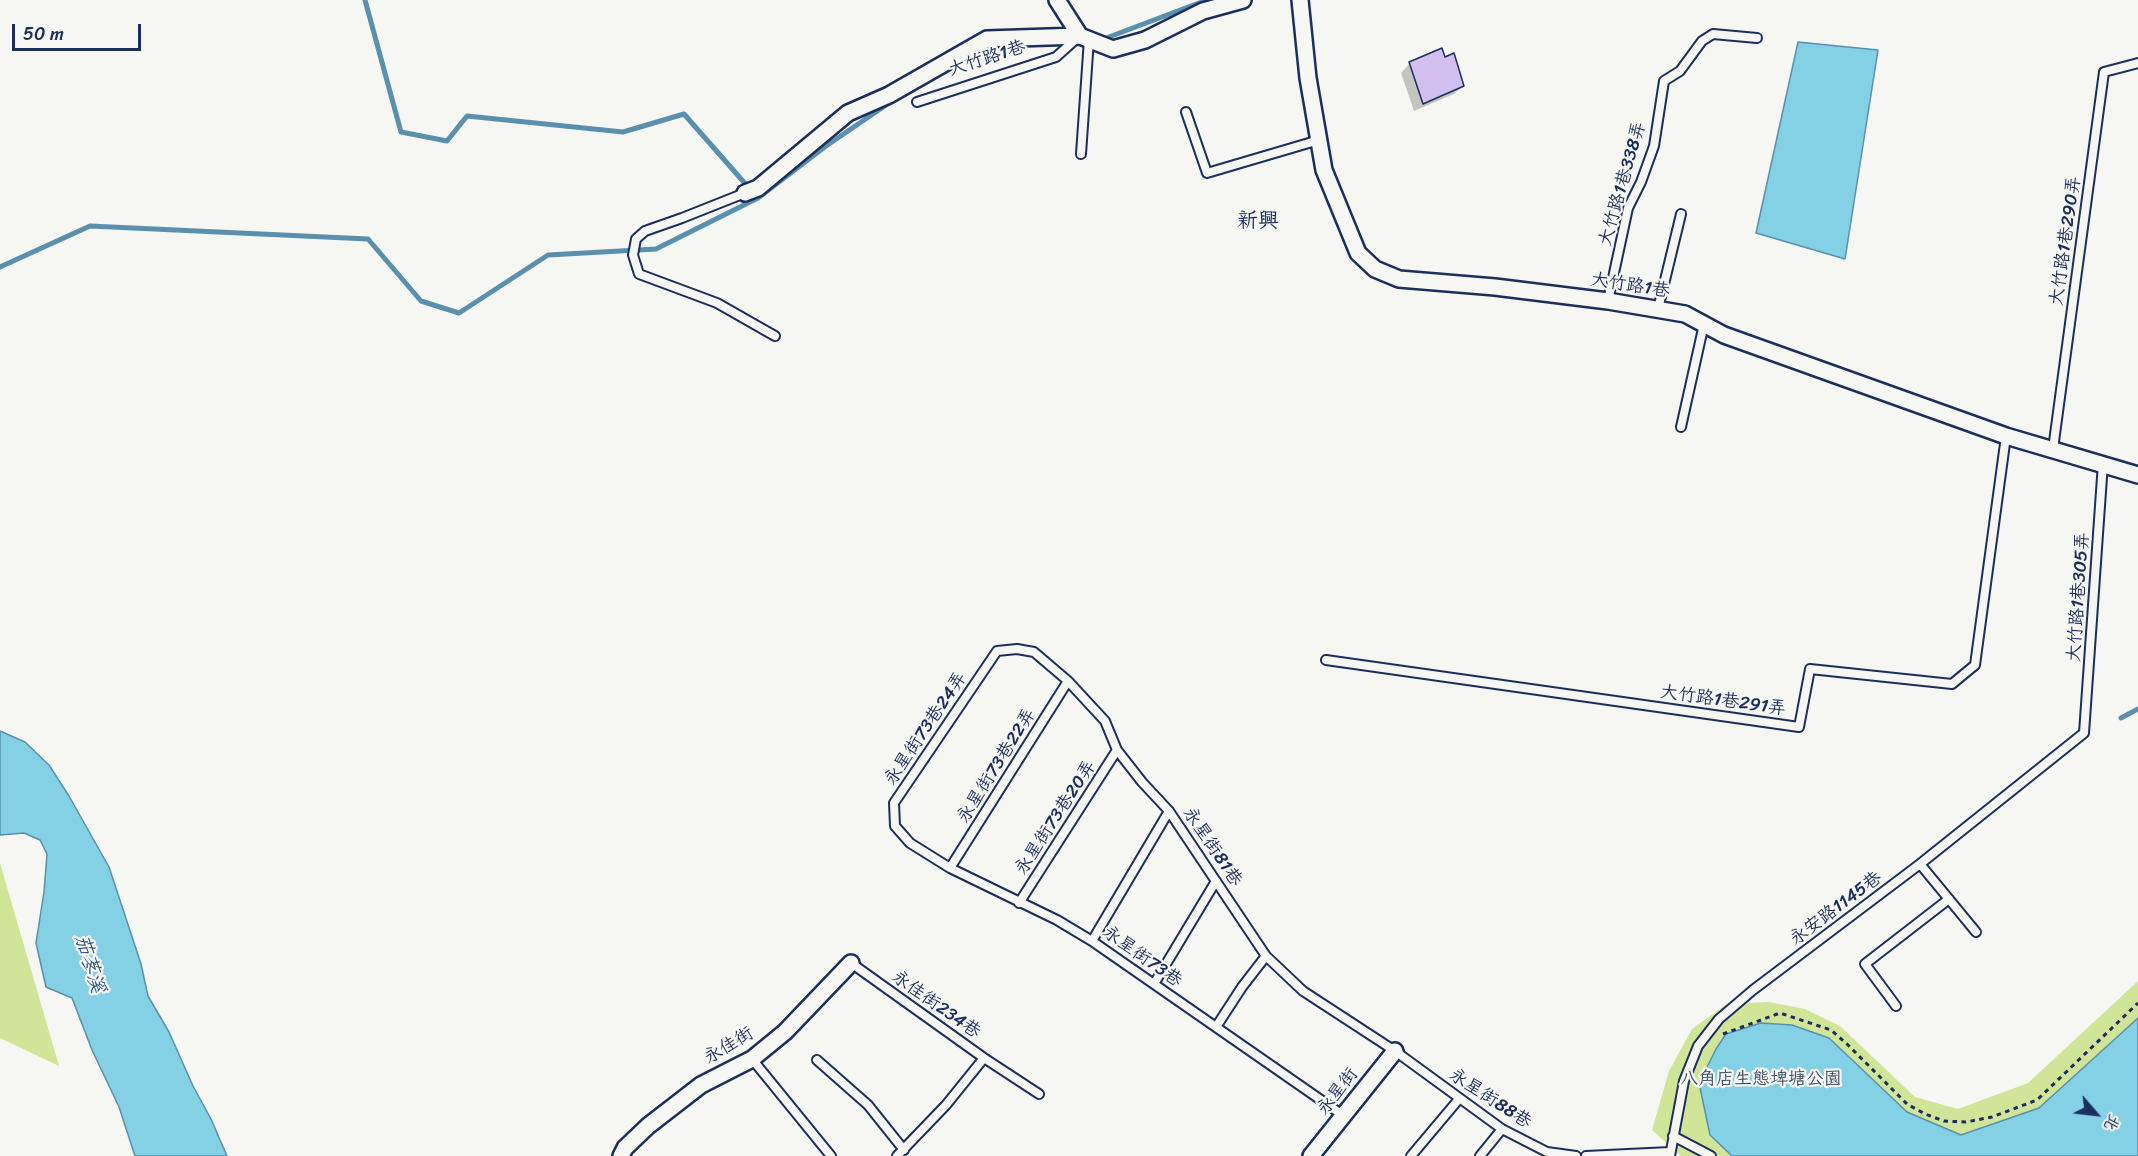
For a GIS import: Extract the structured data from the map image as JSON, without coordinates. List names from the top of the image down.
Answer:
{
  "streets": {
    "street": ["大竹路1巷", "永佳街", "永星街"],
    "lane": [
      "大竹路1巷338弄",
      "大竹路1巷290弄",
      "大竹路1巷305弄",
      "大竹路1巷291弄",
      "永星街73巷24弄",
      "永星街73巷22弄",
      "永星街73巷20弄",
      "永星街81巷",
      "永安路1145巷",
      "永星街73巷",
      "永佳街234巷",
      "永星街88巷"
    ]
  },
  "crossings": [
    ["大竹路1巷", "大竹路1巷338弄"],
    ["大竹路1巷", "大竹路1巷290弄"],
    ["大竹路1巷", "大竹路1巷305弄"],
    ["大竹路1巷", "大竹路1巷291弄"],
    ["大竹路1巷305弄", "永安路1145巷"],
    ["永星街73巷24弄", "永星街81巷"],
    ["永星街73巷24弄", "永星街73巷"],
    ["永星街73巷22弄", "永星街81巷"],
    ["永星街73巷22弄", "永星街73巷"],
    ["永星街73巷20弄", "永星街81巷"],
    ["永星街73巷20弄", "永星街73巷"],
    ["永星街81巷", "永星街"],
    ["永星街81巷", "永星街88巷"],
    ["永星街73巷", "永星街"],
    ["永佳街234巷", "永佳街"],
    ["永星街", "永星街88巷"]
  ],
  "districts": ["新興"],
  "water": ["茄苳溪"],
  "parks": ["八角店生態埤塘公園"],
  "scale_bar": "50 m",
  "north": "bottom right"
}
